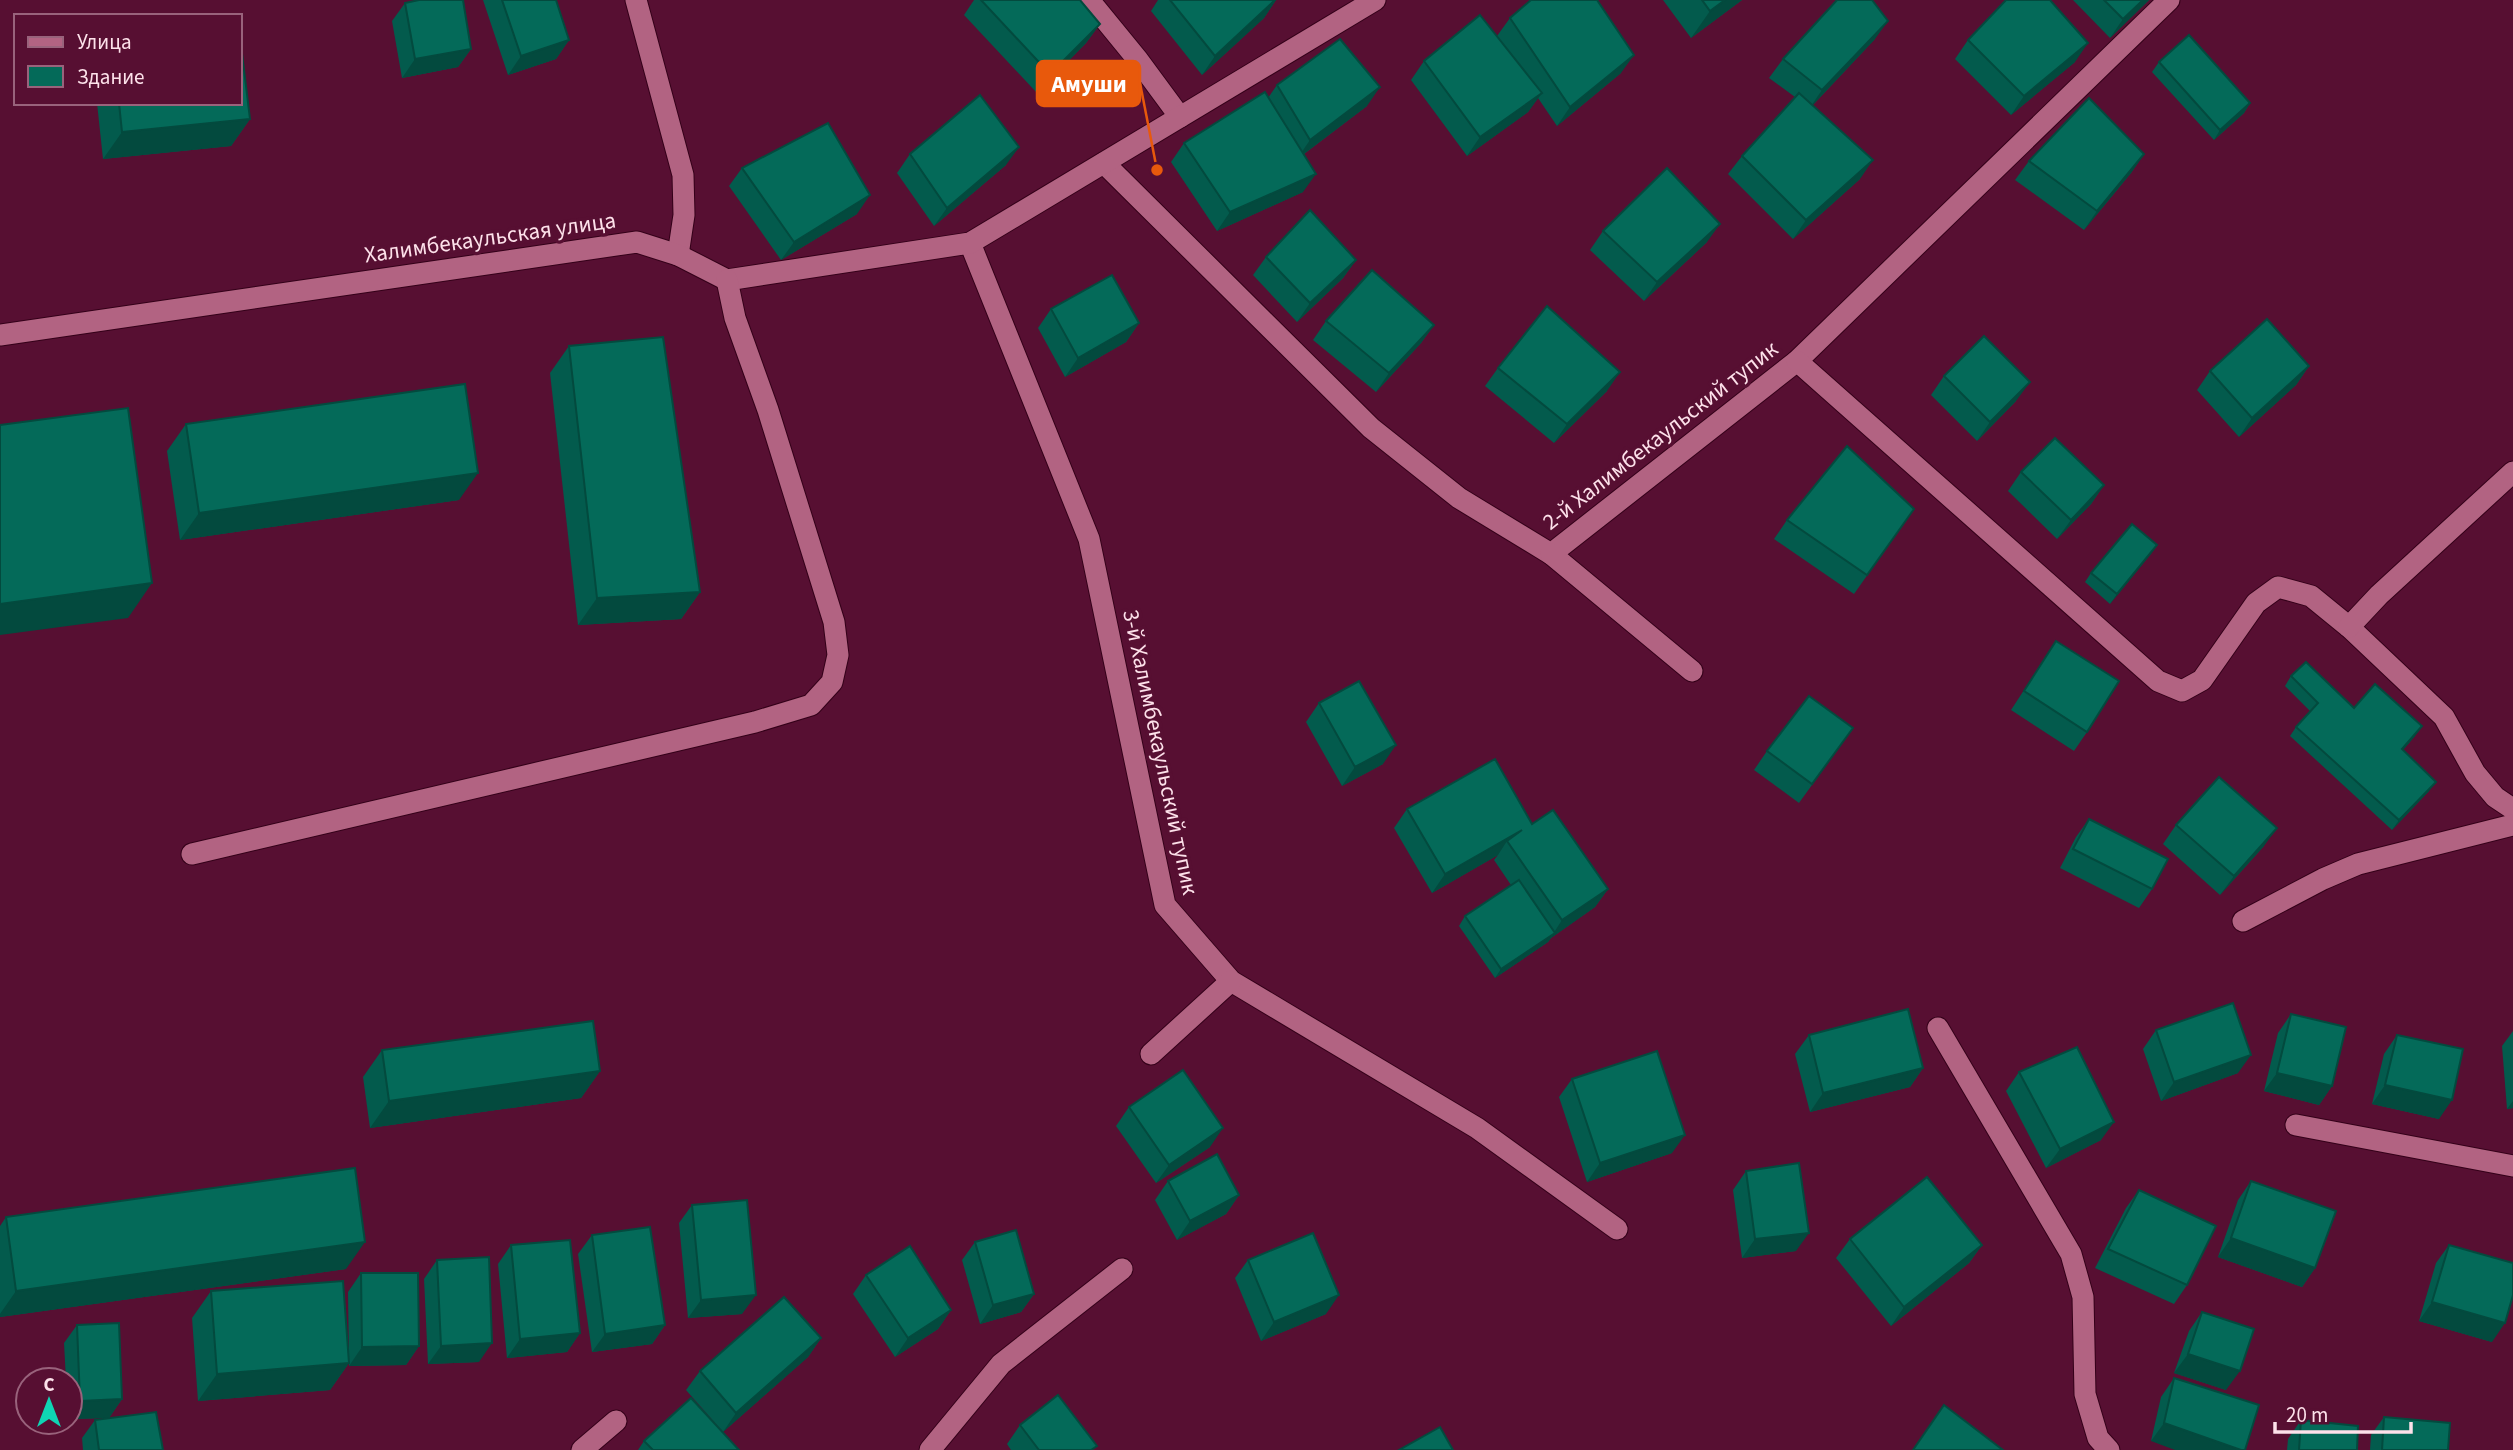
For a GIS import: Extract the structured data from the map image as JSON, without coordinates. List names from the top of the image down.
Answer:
{
  "streets": {
    "street": ["Халимбекаульская улица", "2-й Халимбекаульский тупик", "3-й Халимбекаульский тупик"]
  },
  "places": ["Амуши"],
  "legend": ["Улица", "Здание"],
  "scale_bar": "20 m",
  "north": "top"
}
